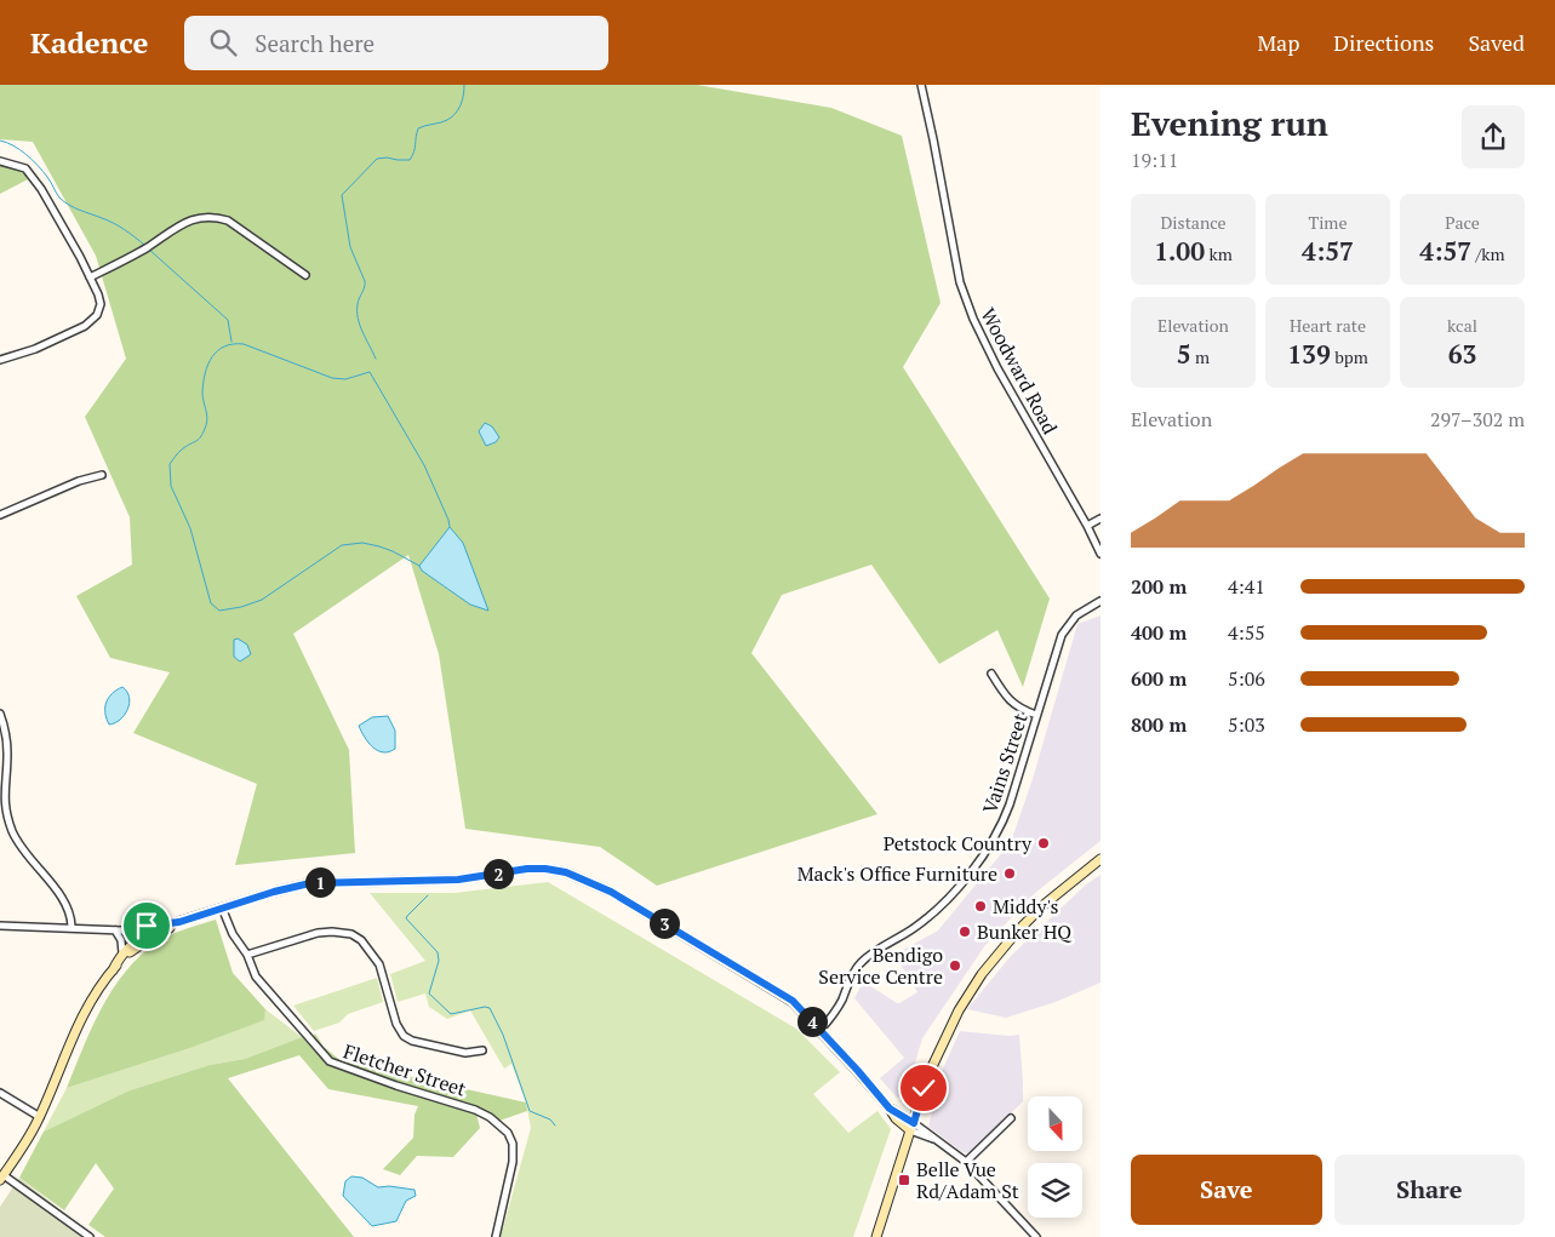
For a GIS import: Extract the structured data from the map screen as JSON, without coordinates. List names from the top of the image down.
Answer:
{
  "streets": {
    "street": ["Woodward Road", "Vains Street", "Fletcher Street"]
  },
  "places": {
    "other": [
      "Petstock Country",
      "Mack's Office Furniture",
      "Middy's",
      "Bunker HQ",
      "Bendigo Service Centre"
    ],
    "transit": ["Belle Vue Rd/Adam St"]
  },
  "north": "bottom",
  "page": {
    "header": "Kadence",
    "search": "Search here",
    "nav": ["Map", "Directions", "Saved"],
    "heading": ["Evening run", "19:11"],
    "stats": [
      ["Distance", "1.00 km"],
      ["Time", "4:57"],
      ["Pace", "4:57 /km"],
      ["Elevation", "5 m"],
      ["Heart rate", "139 bpm"],
      ["kcal", "63"]
    ],
    "chart": ["Elevation", "297–302 m"],
    "list": [
      {
        "name": "200 m",
        "note": "4:41"
      },
      {
        "name": "400 m",
        "note": "4:55"
      },
      {
        "name": "600 m",
        "note": "5:06"
      },
      {
        "name": "800 m",
        "note": "5:03"
      }
    ],
    "pins": [
      "2",
      "1",
      "3",
      "4"
    ],
    "buttons": ["Save", "Share"]
  }
}
